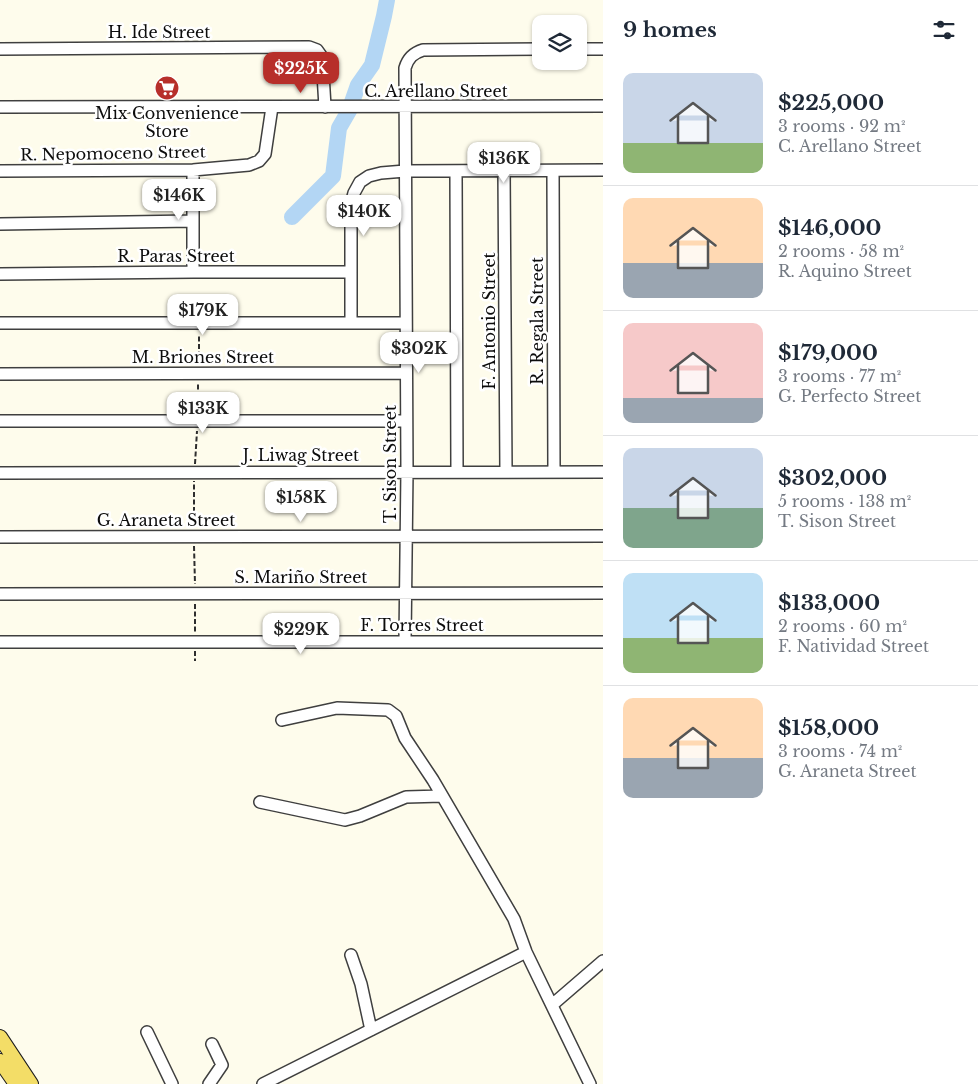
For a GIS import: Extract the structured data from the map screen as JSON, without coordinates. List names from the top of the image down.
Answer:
{
  "streets": {
    "street": [
      "H. Ide Street",
      "C. Arellano Street",
      "R. Nepomoceno Street",
      "R. Paras Street",
      "F. Antonio Street",
      "R. Regala Street",
      "M. Briones Street",
      "J. Liwag Street",
      "T. Sison Street",
      "G. Araneta Street",
      "S. Mariño Street",
      "F. Torres Street"
    ]
  },
  "crossings": [
    ["H. Ide Street", "C. Arellano Street"],
    ["C. Arellano Street", "R. Nepomoceno Street"],
    ["C. Arellano Street", "T. Sison Street"],
    ["F. Antonio Street", "J. Liwag Street"],
    ["R. Regala Street", "J. Liwag Street"],
    ["M. Briones Street", "T. Sison Street"],
    ["J. Liwag Street", "T. Sison Street"],
    ["T. Sison Street", "G. Araneta Street"],
    ["T. Sison Street", "S. Mariño Street"],
    ["T. Sison Street", "F. Torres Street"]
  ],
  "places": {
    "supermarket": ["Mix Convenience Store"]
  },
  "page": {
    "heading": "9 homes",
    "price": [
      "$225K",
      "$136K",
      "$146K",
      "$140K",
      "$179K",
      "$302K",
      "$133K",
      "$158K",
      "$229K"
    ],
    "list": [
      {
        "name": "$225,000",
        "note": "3 rooms · 92 m² · C. Arellano Street"
      },
      {
        "name": "$146,000",
        "note": "2 rooms · 58 m² · R. Aquino Street"
      },
      {
        "name": "$179,000",
        "note": "3 rooms · 77 m² · G. Perfecto Street"
      },
      {
        "name": "$302,000",
        "note": "5 rooms · 138 m² · T. Sison Street"
      },
      {
        "name": "$133,000",
        "note": "2 rooms · 60 m² · F. Natividad Street"
      },
      {
        "name": "$158,000",
        "note": "3 rooms · 74 m² · G. Araneta Street"
      }
    ]
  }
}
